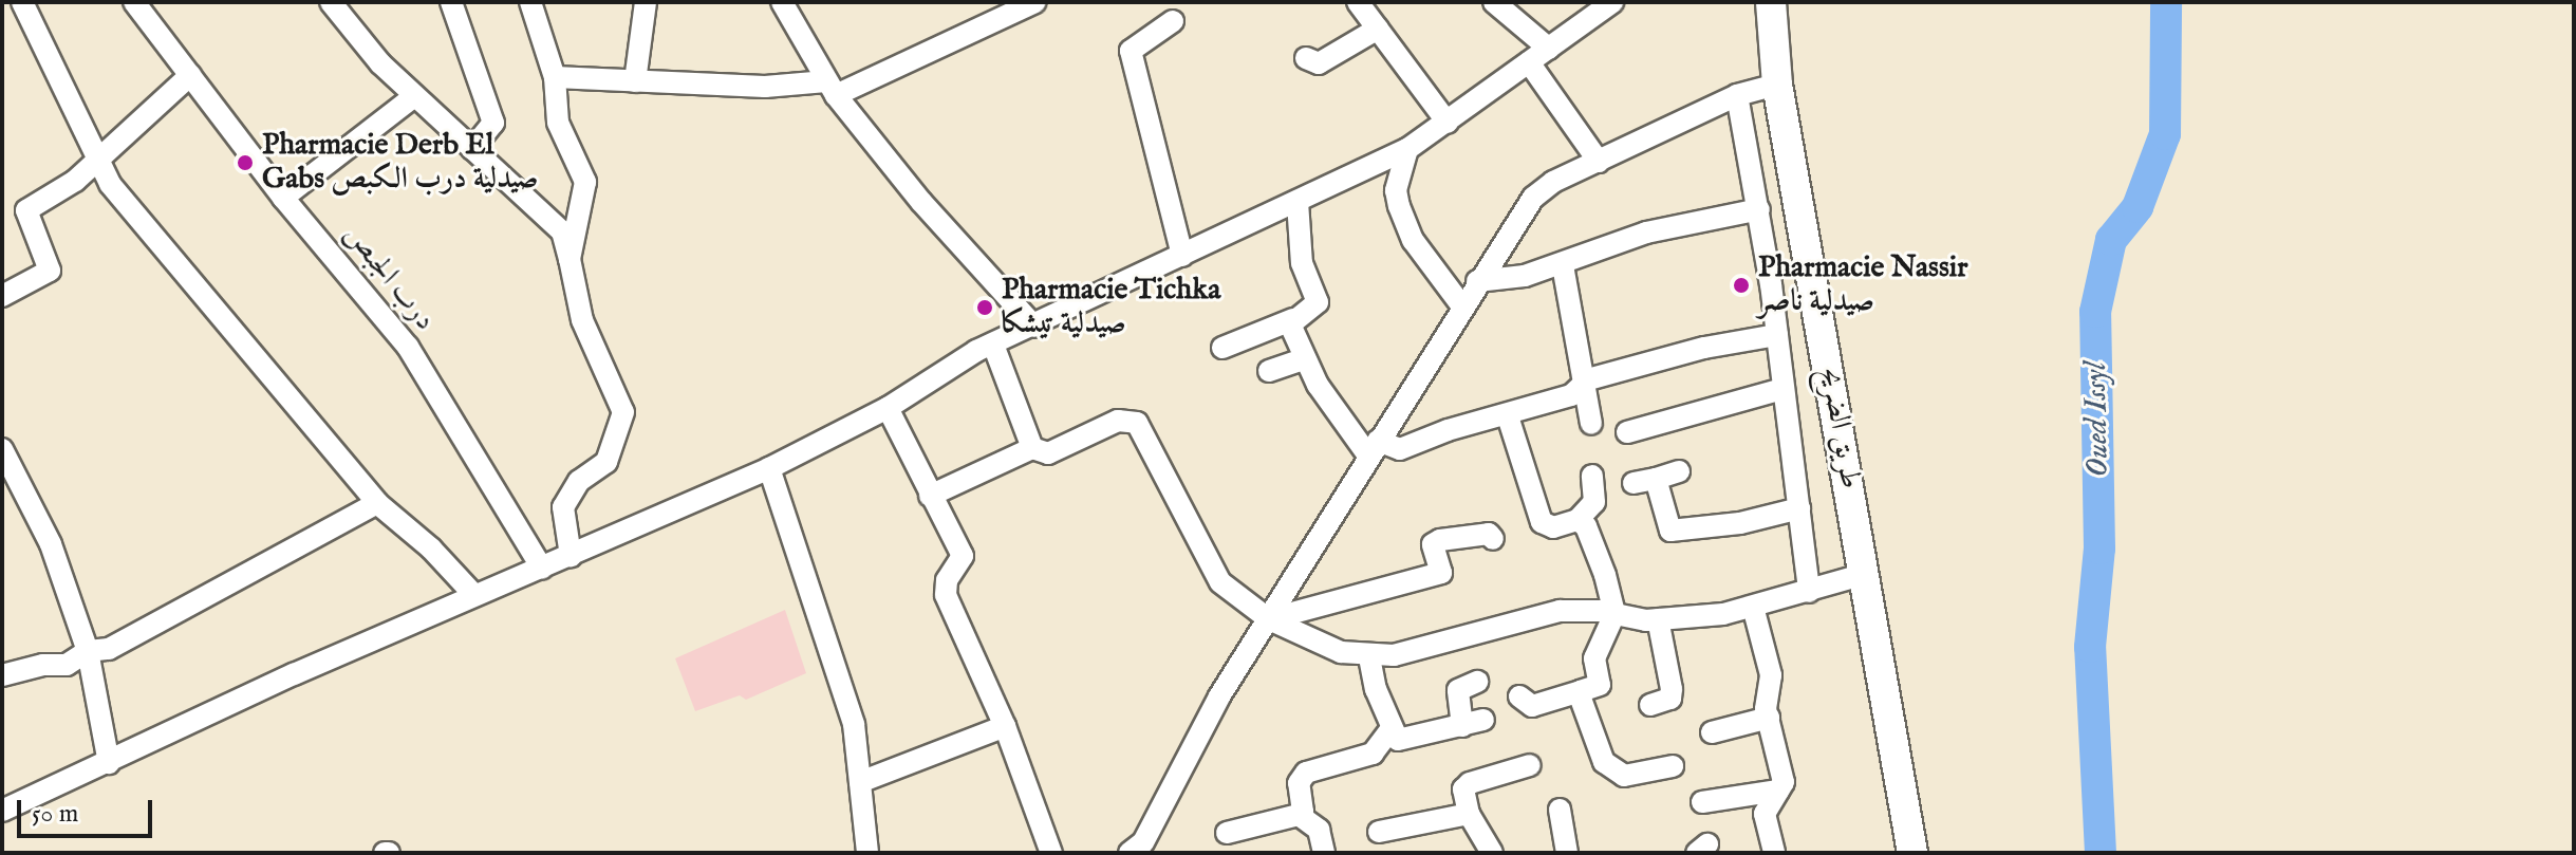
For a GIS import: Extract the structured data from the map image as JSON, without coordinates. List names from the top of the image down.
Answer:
{
  "streets": {
    "street": ["درب الجبص", "طريق الضريح"]
  },
  "water": ["Oued Issyl"],
  "places": ["Pharmacie Derb El Gabs صيدلية درب الكبص", "Pharmacie Nassir صيدلية ناصر", "Pharmacie Tichka صيدلية تيشكا"],
  "scale_bar": "50 m"
}
